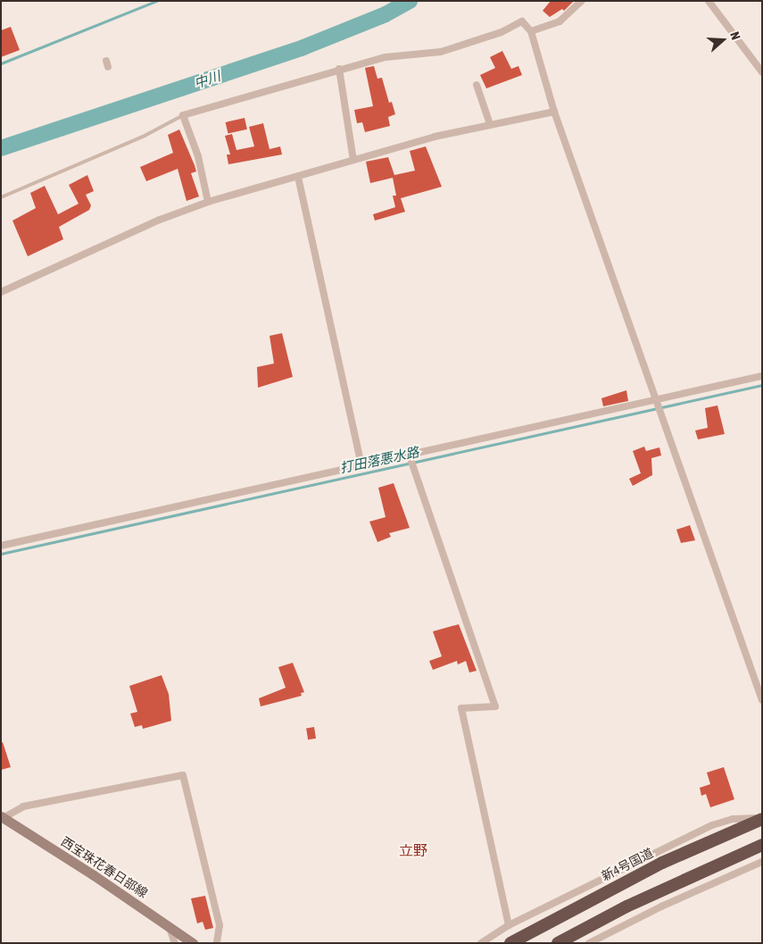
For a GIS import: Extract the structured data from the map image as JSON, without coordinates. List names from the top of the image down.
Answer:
{
  "streets": {
    "highway": ["新4号国道"],
    "main road": ["西宝珠花春日部線"]
  },
  "districts": ["立野"],
  "water": ["中川", "打田落悪水路"],
  "north": "right"
}
